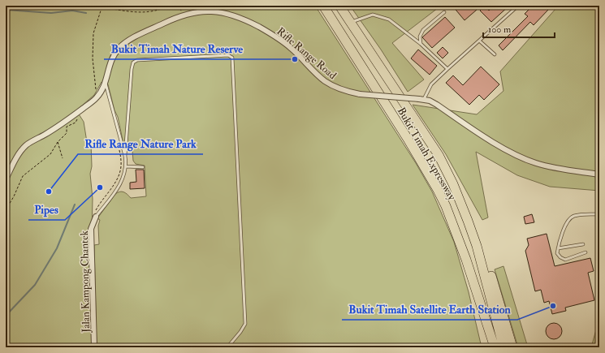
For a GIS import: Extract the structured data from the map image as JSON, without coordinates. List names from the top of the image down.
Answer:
{
  "streets": {
    "highway": ["Bukit Timah Expressway"],
    "street": ["Rifle Range Road", "Jalan Kampong Chantek"]
  },
  "places": [
    "Bukit Timah Nature Reserve",
    "Pipes",
    "Rifle Range Nature Park",
    "Bukit Timah Satellite Earth Station"
  ],
  "scale_bar": "100 m"
}
